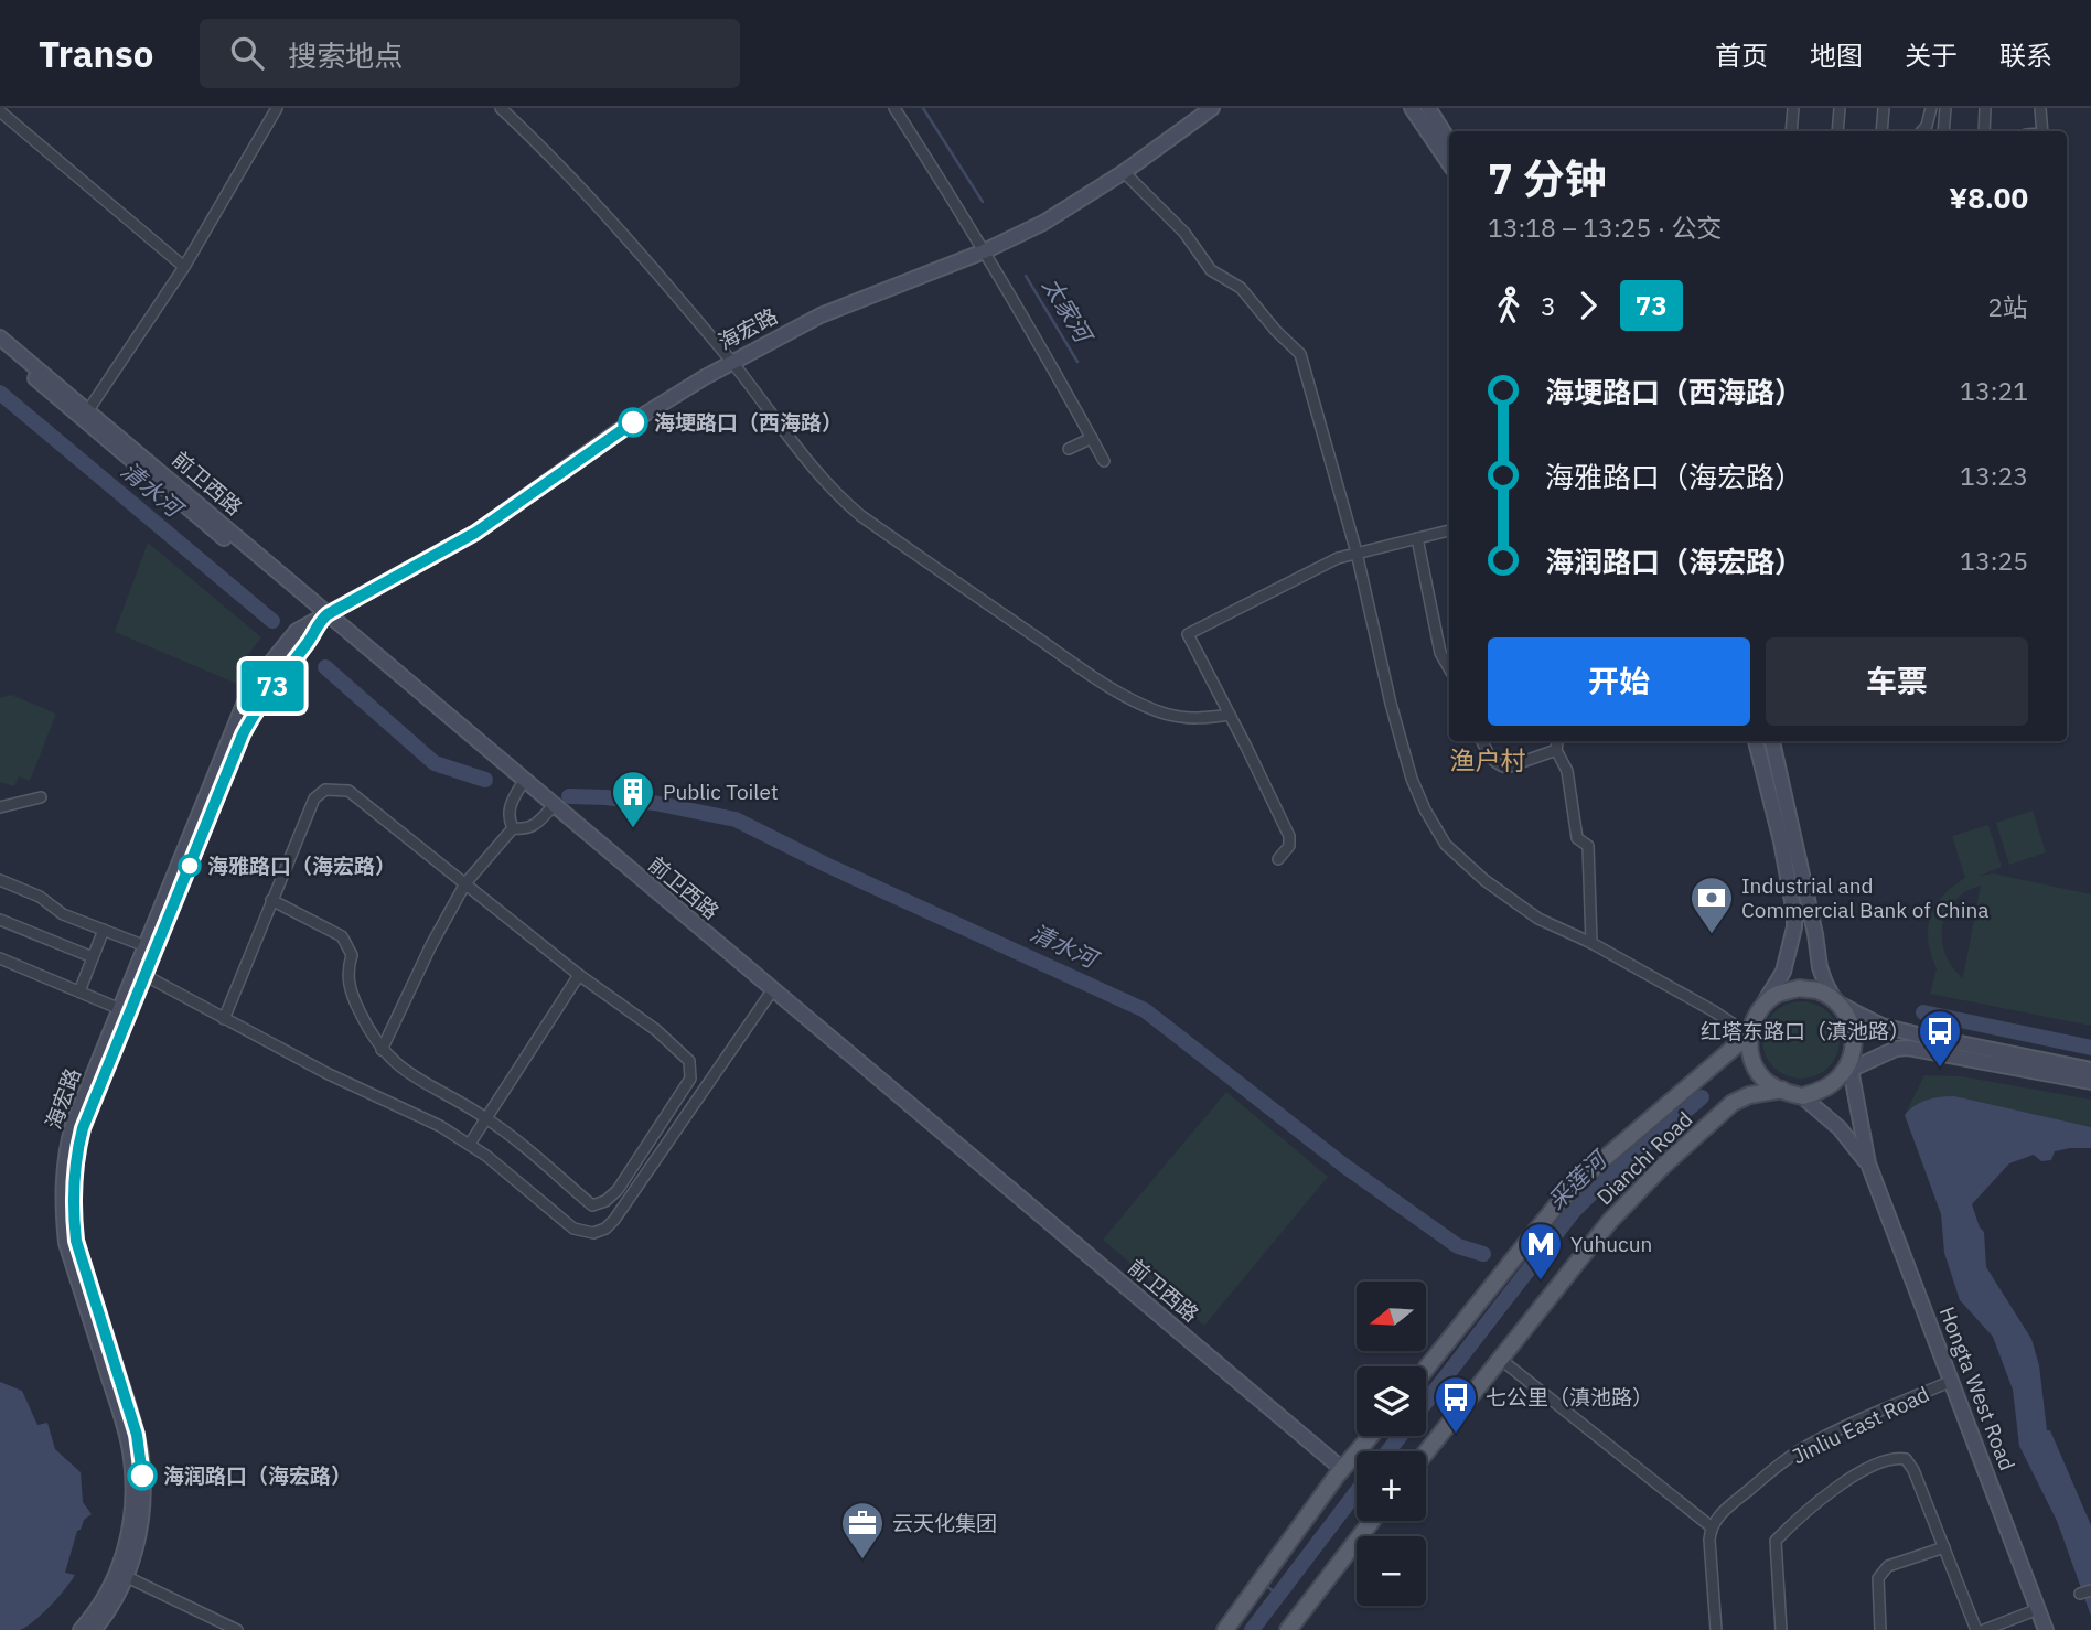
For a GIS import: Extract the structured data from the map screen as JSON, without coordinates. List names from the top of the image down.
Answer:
{
  "streets": {
    "main road": [
      "海宏路",
      "前卫西路",
      "Dianchi Road",
      "Hongta West Road"
    ],
    "street": ["Jinliu East Road"]
  },
  "crossings": [
    ["海宏路", "前卫西路"],
    ["Hongta West Road", "Jinliu East Road"]
  ],
  "districts": ["渔户村"],
  "water": ["太家河", "清水河", "采莲河"],
  "places": {
    "other": ["海埂路口（西海路）", "海雅路口（海宏路）", "海润路口（海宏路）"],
    "building": ["Public Toilet"],
    "bank": ["Industrial and Commercial Bank of China"],
    "bus stop": ["红塔东路口（滇池路）", "七公里（滇池路）"],
    "metro station": ["Yuhucun"],
    "office": ["云天化集团"]
  },
  "lines": ["bus line 73"],
  "north": "left",
  "page": {
    "header": "Transo",
    "search": "搜索地点",
    "nav": [
      "首页",
      "地图",
      "关于",
      "联系"
    ],
    "on_map": "73",
    "heading": ["7 分钟", "13:18 – 13:25 · 公交", "¥8.00"],
    "legs": ["3", "73", "2站"],
    "list": [
      {
        "name": "海埂路口（西海路）",
        "value": "13:21"
      },
      {
        "name": "海雅路口（海宏路）",
        "value": "13:23"
      },
      {
        "name": "海润路口（海宏路）",
        "value": "13:25"
      }
    ],
    "buttons": ["开始", "车票"],
    "map_buttons": ["+", "−"]
  }
}
